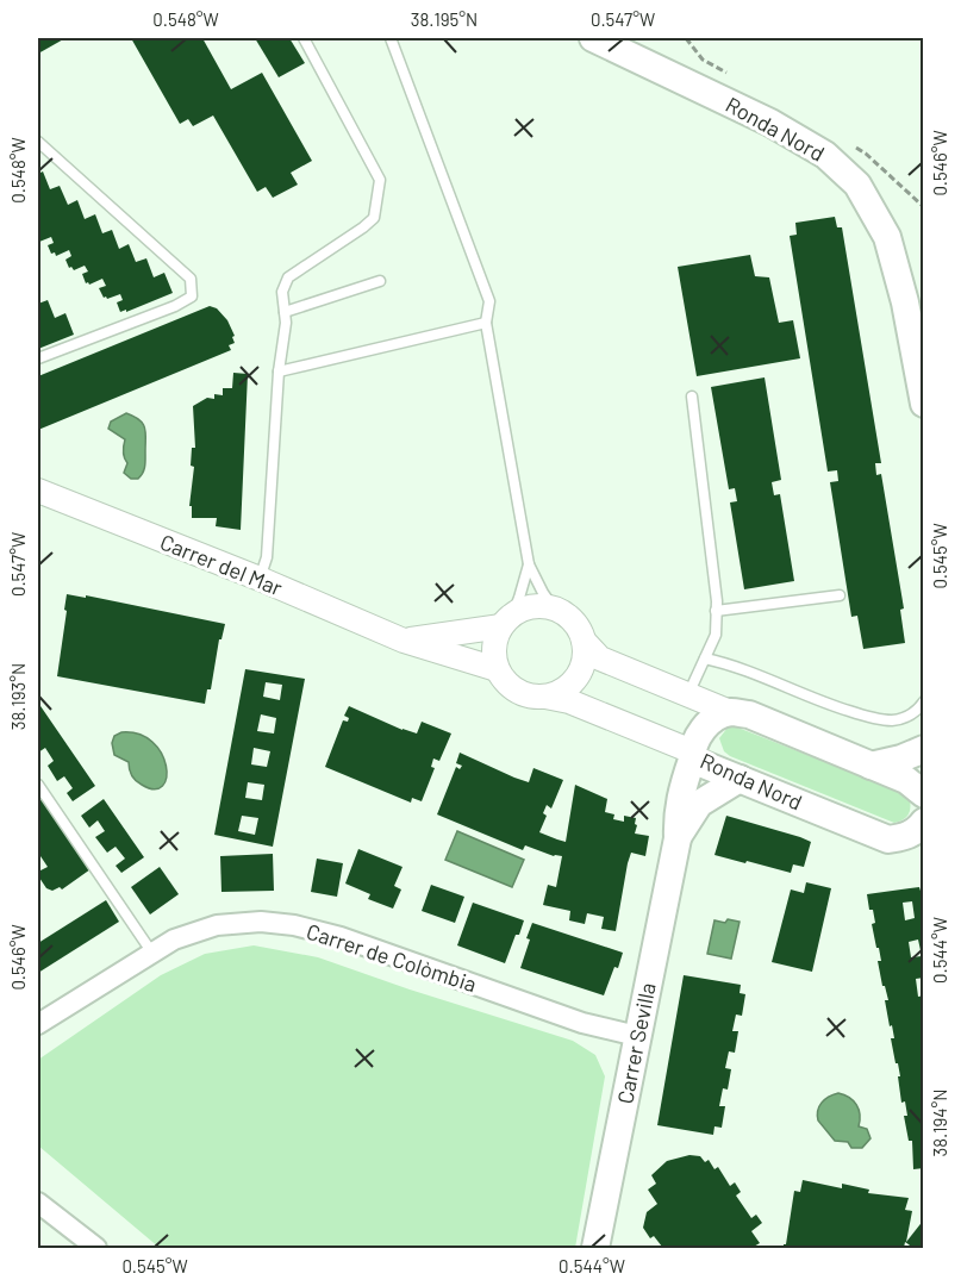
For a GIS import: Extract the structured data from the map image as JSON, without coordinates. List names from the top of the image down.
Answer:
{
  "streets": {
    "main road": ["Ronda Nord", "Carrer Sevilla"],
    "street": ["Carrer del Mar", "Carrer de Colòmbia"]
  },
  "crossings": [
    ["Ronda Nord", "Carrer Sevilla"],
    ["Carrer de Colòmbia", "Carrer Sevilla"]
  ],
  "coordinates": [
    "0.548°W",
    "38.195°N",
    "0.547°W",
    "0.546°W",
    "0.545°W",
    "38.193°N",
    "0.544°W",
    "38.194°N"
  ]
}
